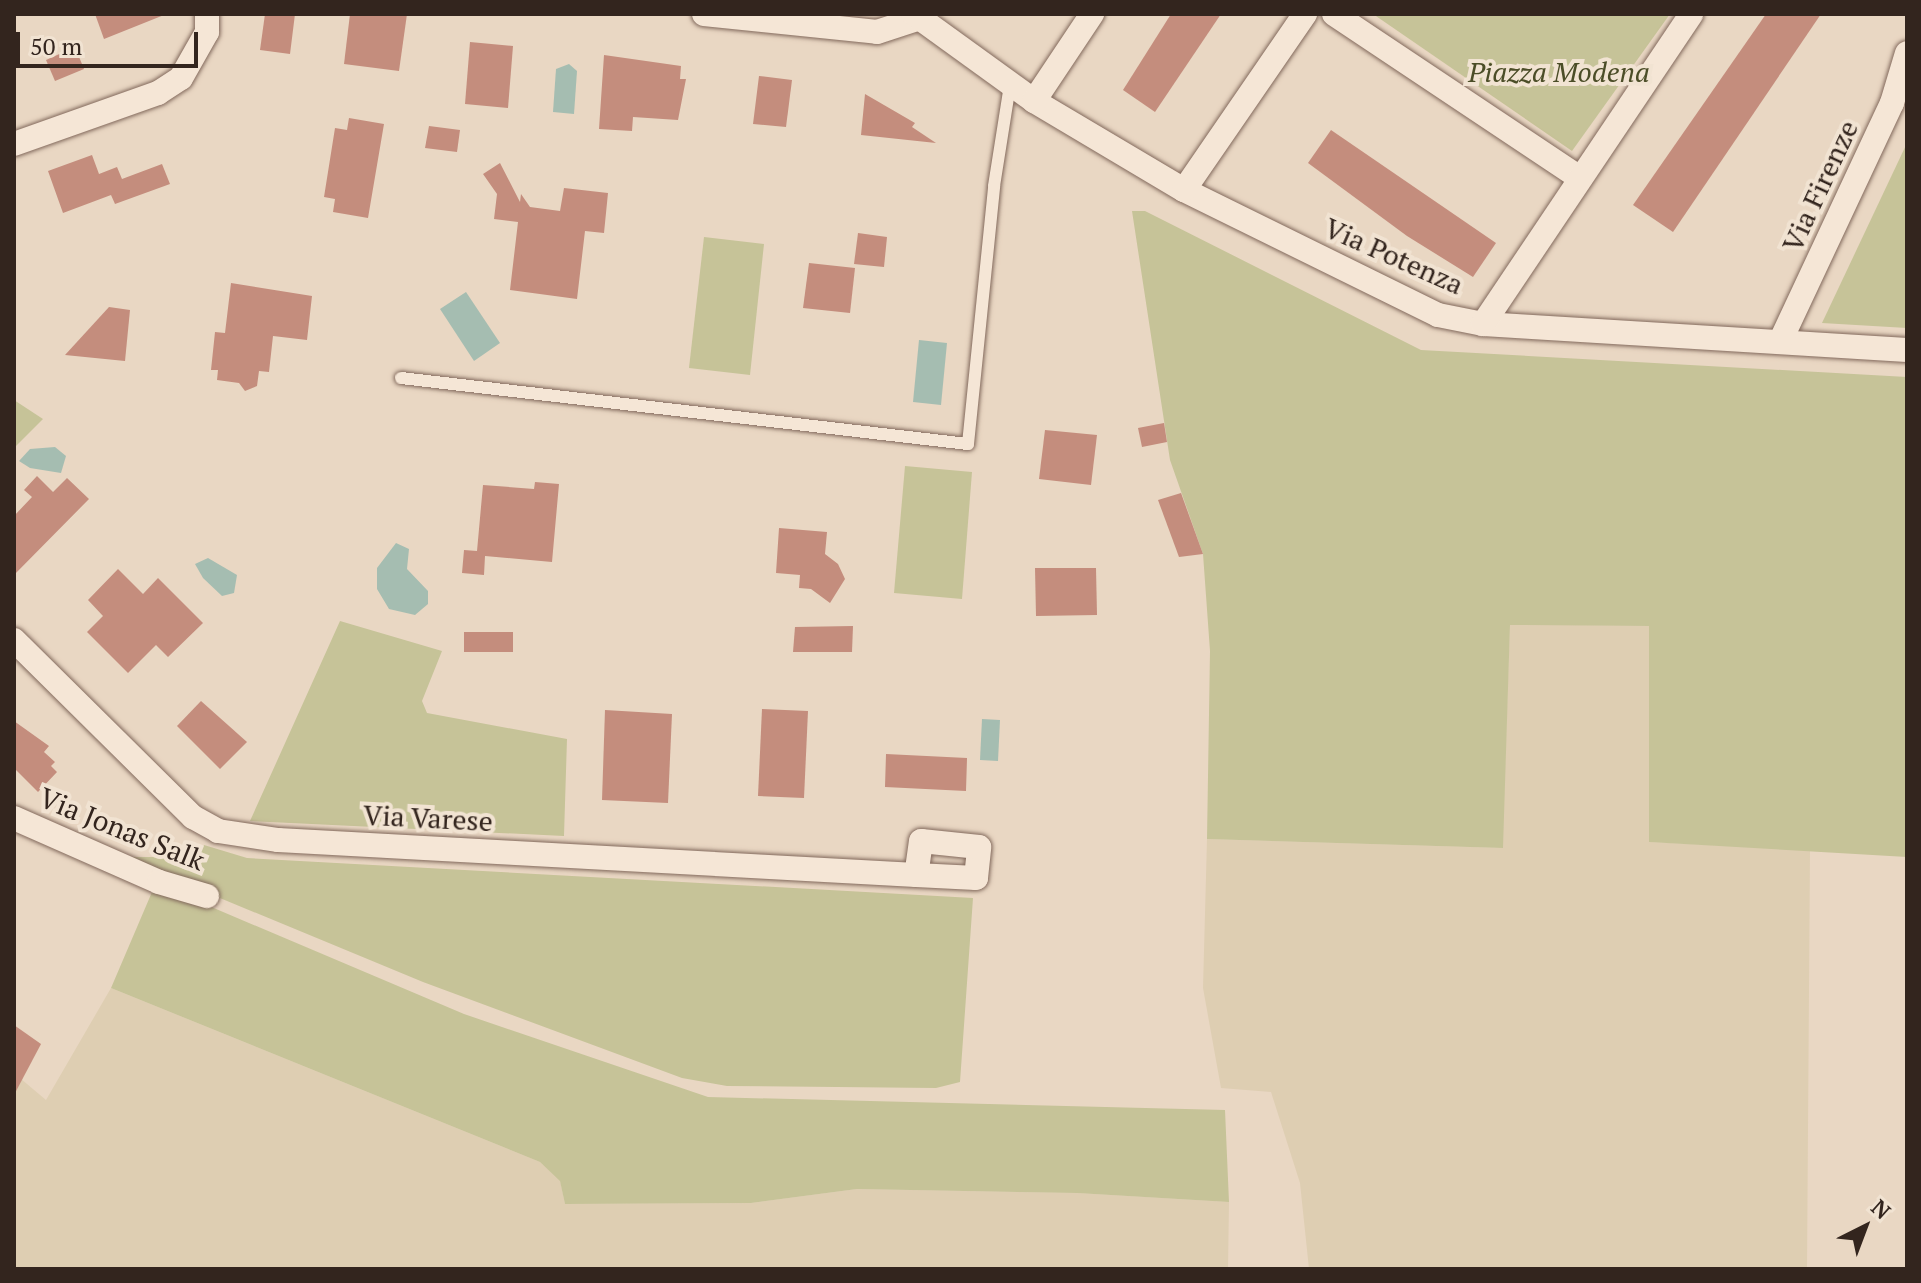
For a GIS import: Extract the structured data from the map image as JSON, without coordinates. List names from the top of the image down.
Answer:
{
  "streets": {
    "street": [
      "Via Firenze",
      "Via Potenza",
      "Via Varese",
      "Via Jonas Salk"
    ]
  },
  "crossings": [
    ["Via Firenze", "Via Potenza"]
  ],
  "parks": ["Piazza Modena"],
  "scale_bar": "50 m",
  "north": "top right"
}
